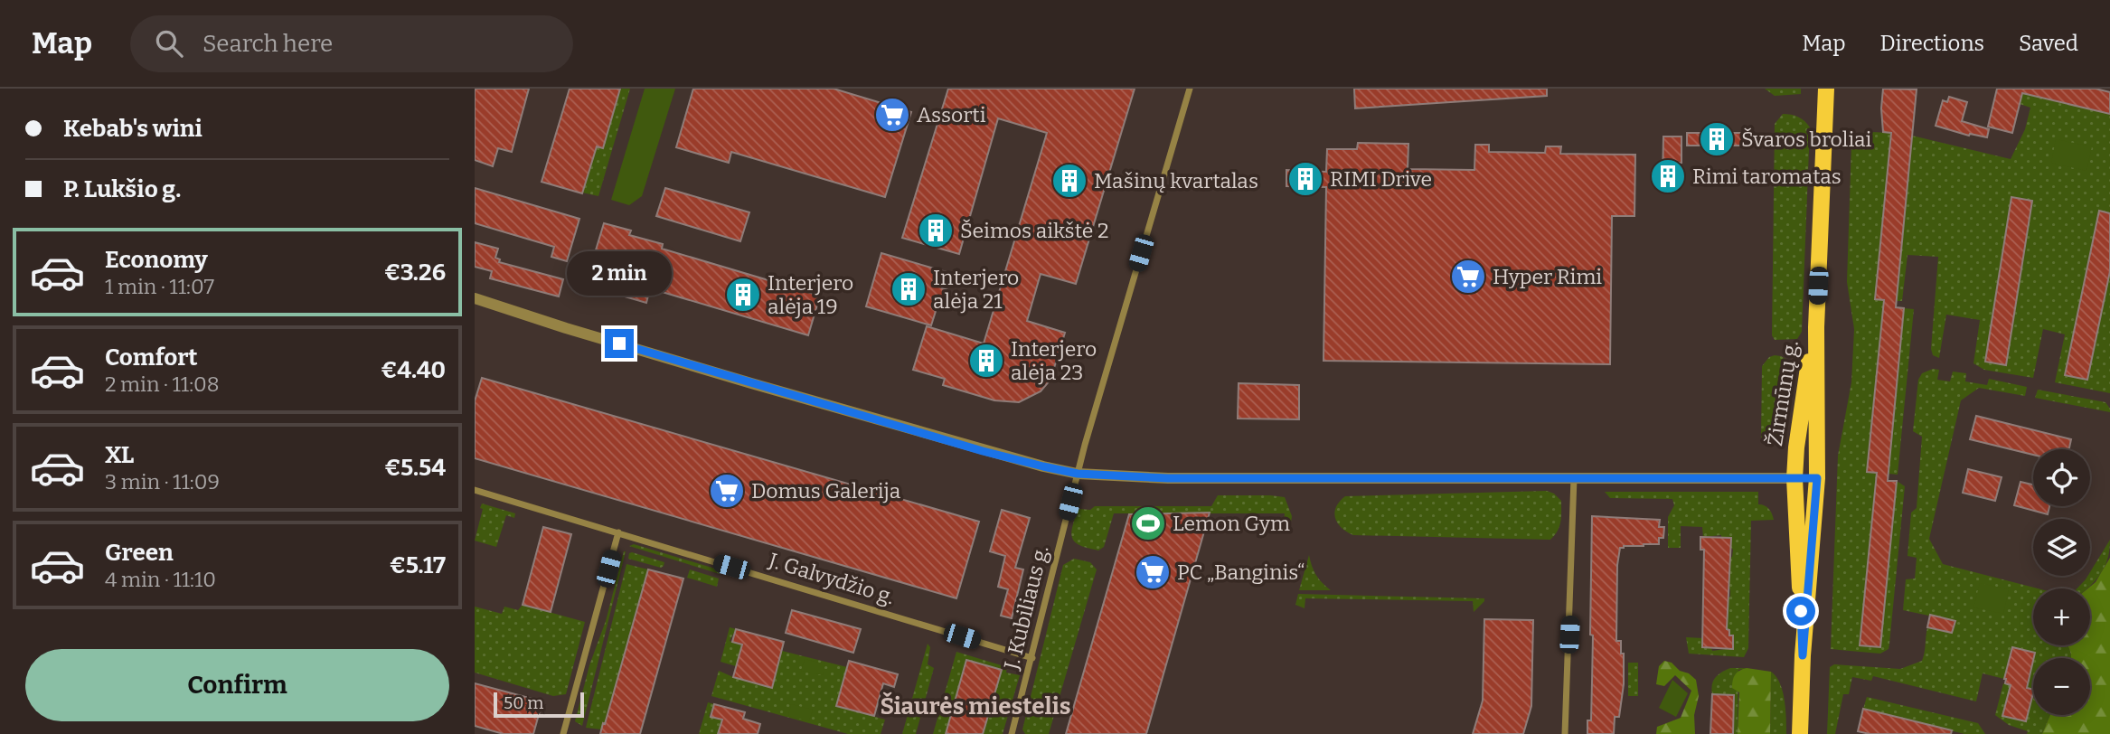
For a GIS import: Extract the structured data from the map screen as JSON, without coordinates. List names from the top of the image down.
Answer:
{
  "streets": {
    "main road": ["Žirmūnų g."],
    "street": ["J. Galvydžio g.", "J. Kubiliaus g."]
  },
  "crossings": [
    ["J. Galvydžio g.", "J. Kubiliaus g."]
  ],
  "districts": ["Šiaurės miestelis"],
  "places": {
    "supermarket": [
      "Assorti",
      "Hyper Rimi",
      "Domus Galerija",
      "PC „Banginis“"
    ],
    "building": [
      "Švaros broliai",
      "Rimi taromatas",
      "RIMI Drive",
      "Mašinų kvartalas",
      "Šeimos aikštė 2",
      "Interjero alėja 21",
      "Interjero alėja 19",
      "Interjero alėja 23"
    ],
    "sports": ["Lemon Gym"]
  },
  "scale_bar": "50 m",
  "page": {
    "header": "Map",
    "search": "Search here",
    "nav": ["Map", "Directions", "Saved"],
    "banner": ["Kebab's wini", "P. Lukšio g."],
    "list": [
      {
        "name": "Economy",
        "note": "1 min · 11:07",
        "value": "€3.26"
      },
      {
        "name": "Comfort",
        "note": "2 min · 11:08",
        "value": "€4.40"
      },
      {
        "name": "XL",
        "note": "3 min · 11:09",
        "value": "€5.54"
      },
      {
        "name": "Green",
        "note": "4 min · 11:10",
        "value": "€5.17"
      }
    ],
    "bubble": "2 min",
    "map_buttons": ["+", "−"],
    "buttons": "Confirm",
    "scale": "50 m"
  }
}
